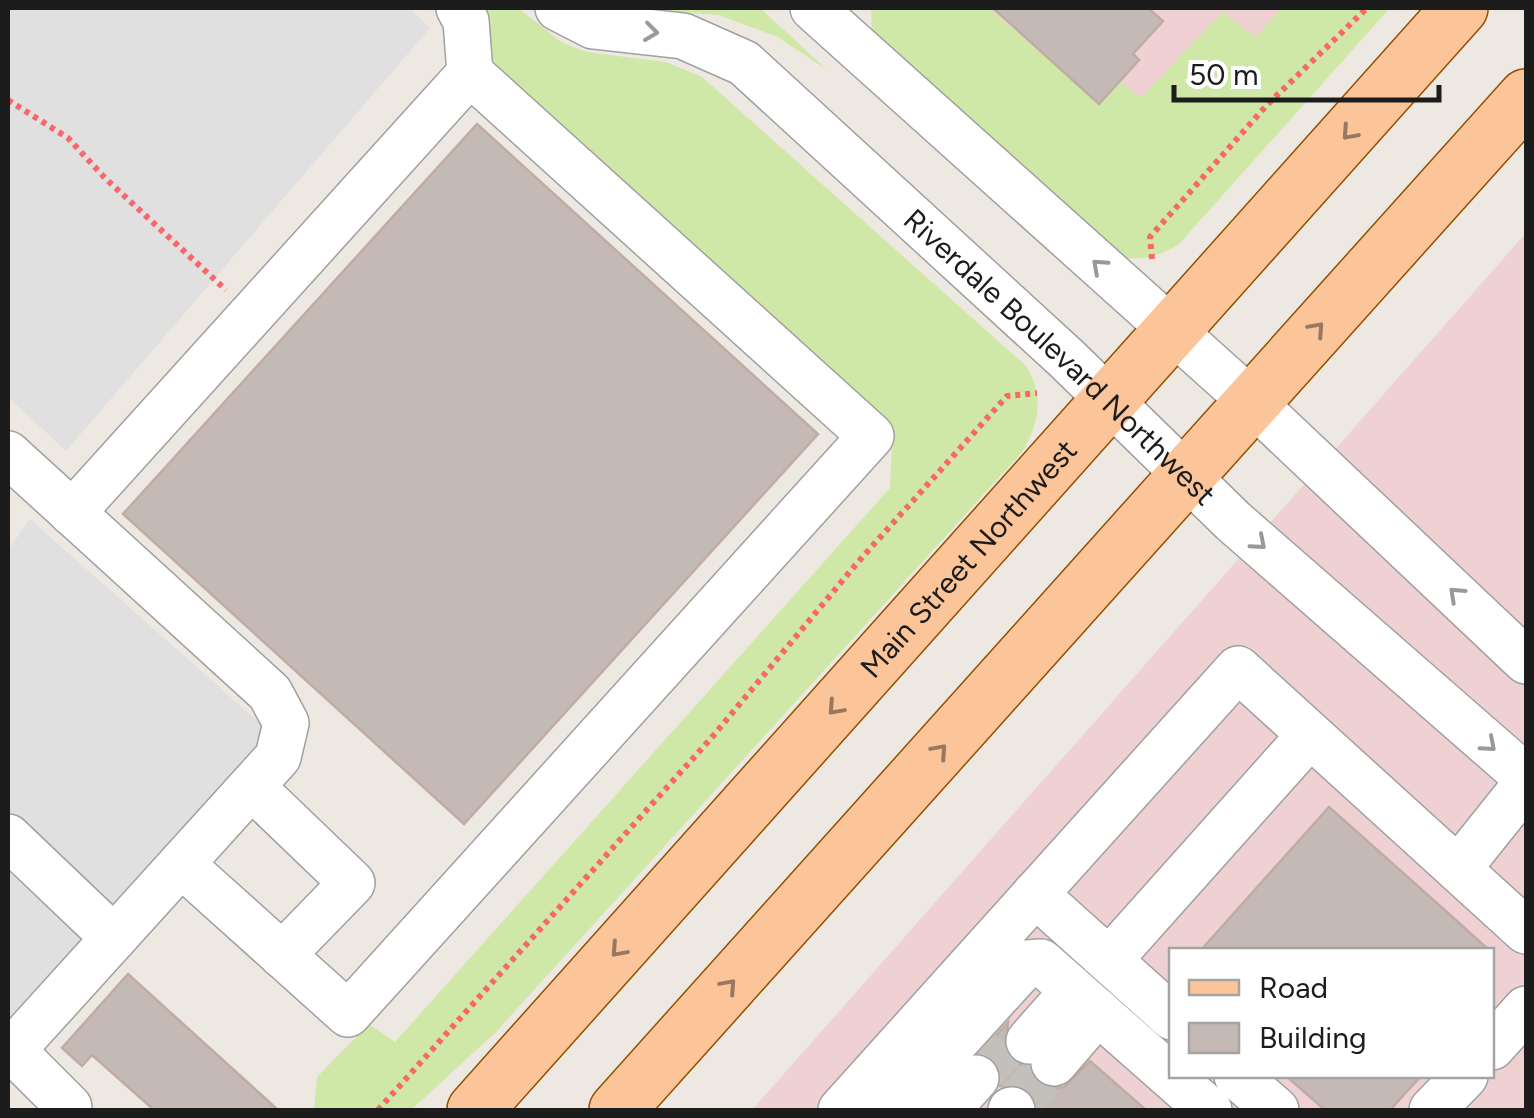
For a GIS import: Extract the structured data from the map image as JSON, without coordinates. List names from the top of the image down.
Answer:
{
  "streets": {
    "main road": ["Main Street Northwest"],
    "street": ["Riverdale Boulevard Northwest"]
  },
  "crossings": [
    ["Riverdale Boulevard Northwest", "Main Street Northwest"]
  ],
  "legend": ["Road", "Building"],
  "scale_bar": "50 m"
}
